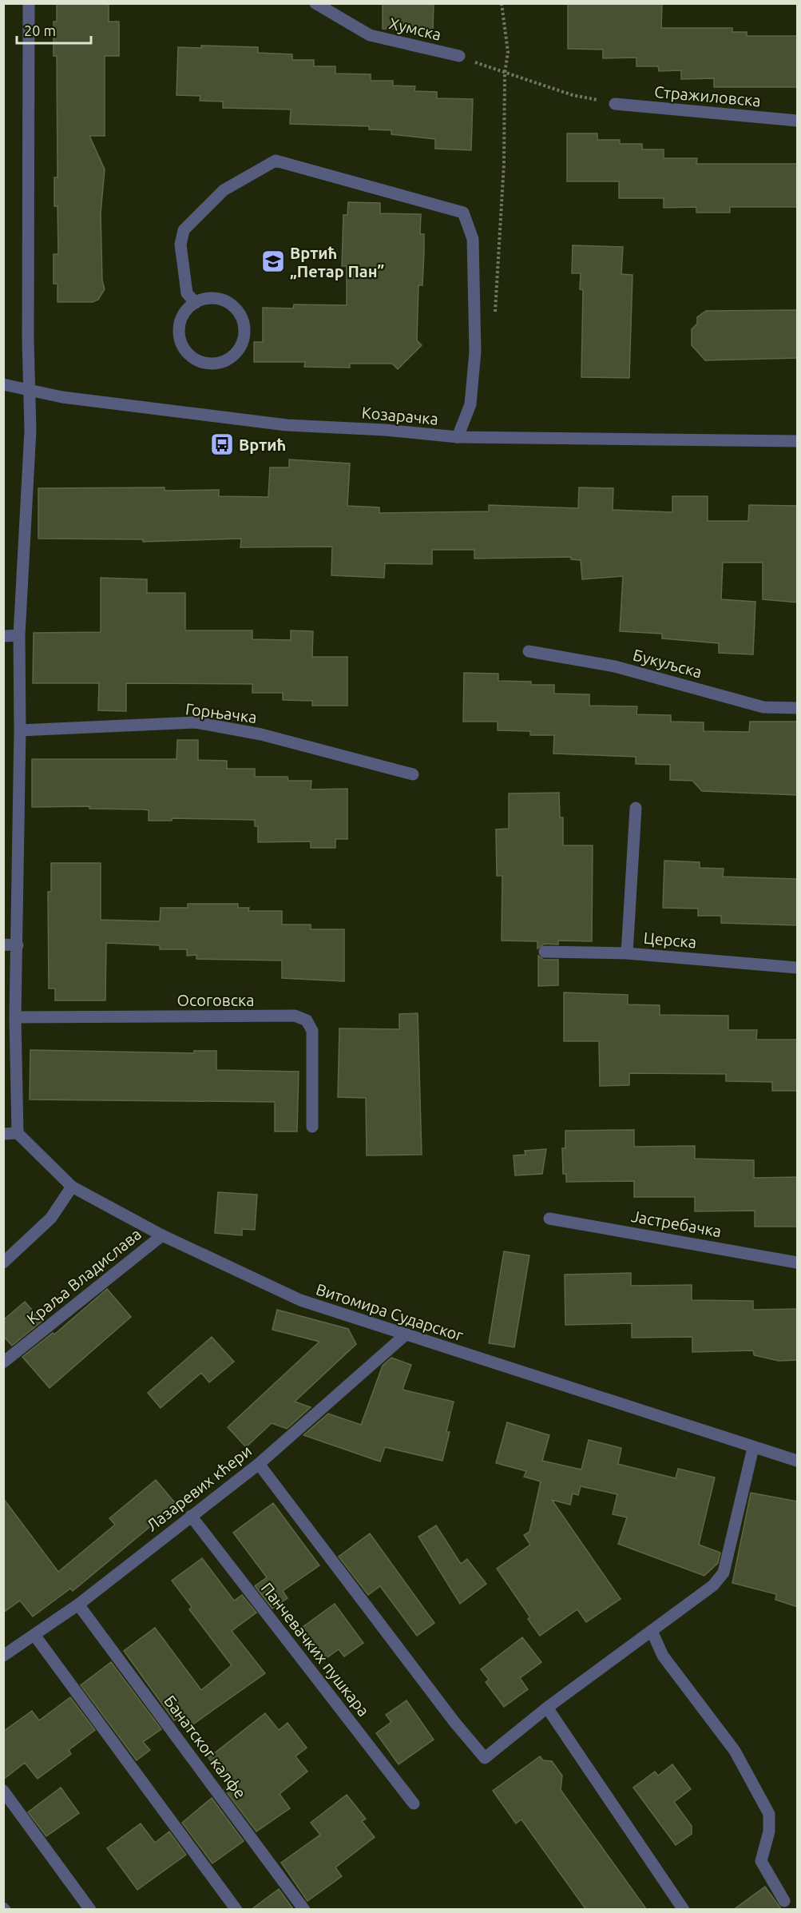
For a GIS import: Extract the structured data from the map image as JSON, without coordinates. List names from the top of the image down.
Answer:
{
  "streets": {
    "street": [
      "Хумска",
      "Стражиловска",
      "Козарачка",
      "Букуљска",
      "Горњачка",
      "Церска",
      "Осоговска",
      "Јастребачка",
      "Краља Владислава",
      "Витомира Сударског",
      "Лазаревих кћери",
      "Панчевачких пушкара",
      "Банатског калфе"
    ]
  },
  "crossings": [
    ["Краља Владислава", "Витомира Сударског"],
    ["Витомира Сударског", "Лазаревих кћери"],
    ["Лазаревих кћери", "Панчевачких пушкара"],
    ["Лазаревих кћери", "Банатског калфе"]
  ],
  "places": {
    "school or university": ["Вртић „Петар Пан”"],
    "bus stop": ["Вртић"]
  },
  "scale_bar": "20 m"
}
